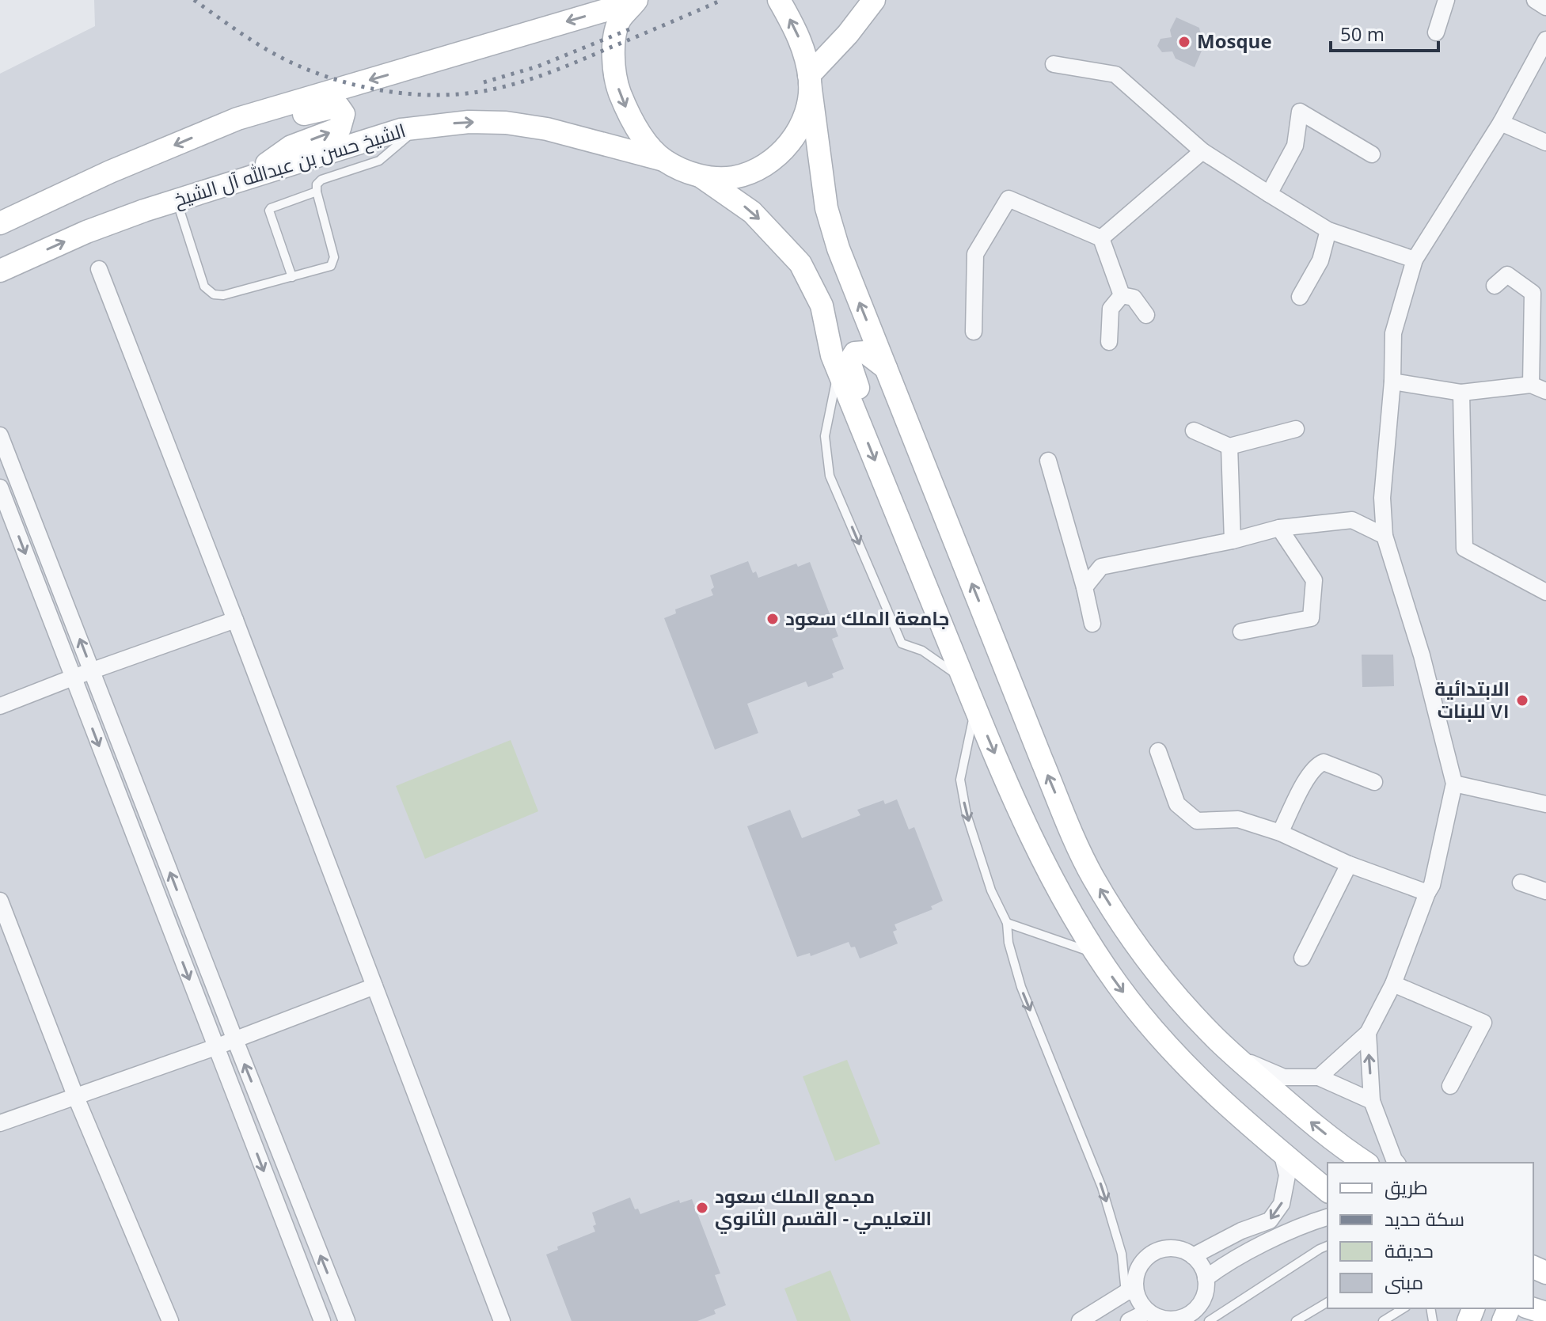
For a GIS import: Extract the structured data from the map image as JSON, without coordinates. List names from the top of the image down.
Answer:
{
  "streets": {
    "street": ["الشيخ حسن بن عبدالله آل الشيخ"]
  },
  "places": [
    "Mosque",
    "جامعة الملك سعود",
    "الابتدائية ٧١ للبنات",
    "مجمع الملك سعود التعليمي - القسم الثانوي"
  ],
  "legend": [
    "طريق",
    "سكة حديد",
    "حديقة",
    "مبنى"
  ],
  "scale_bar": "50 m"
}
